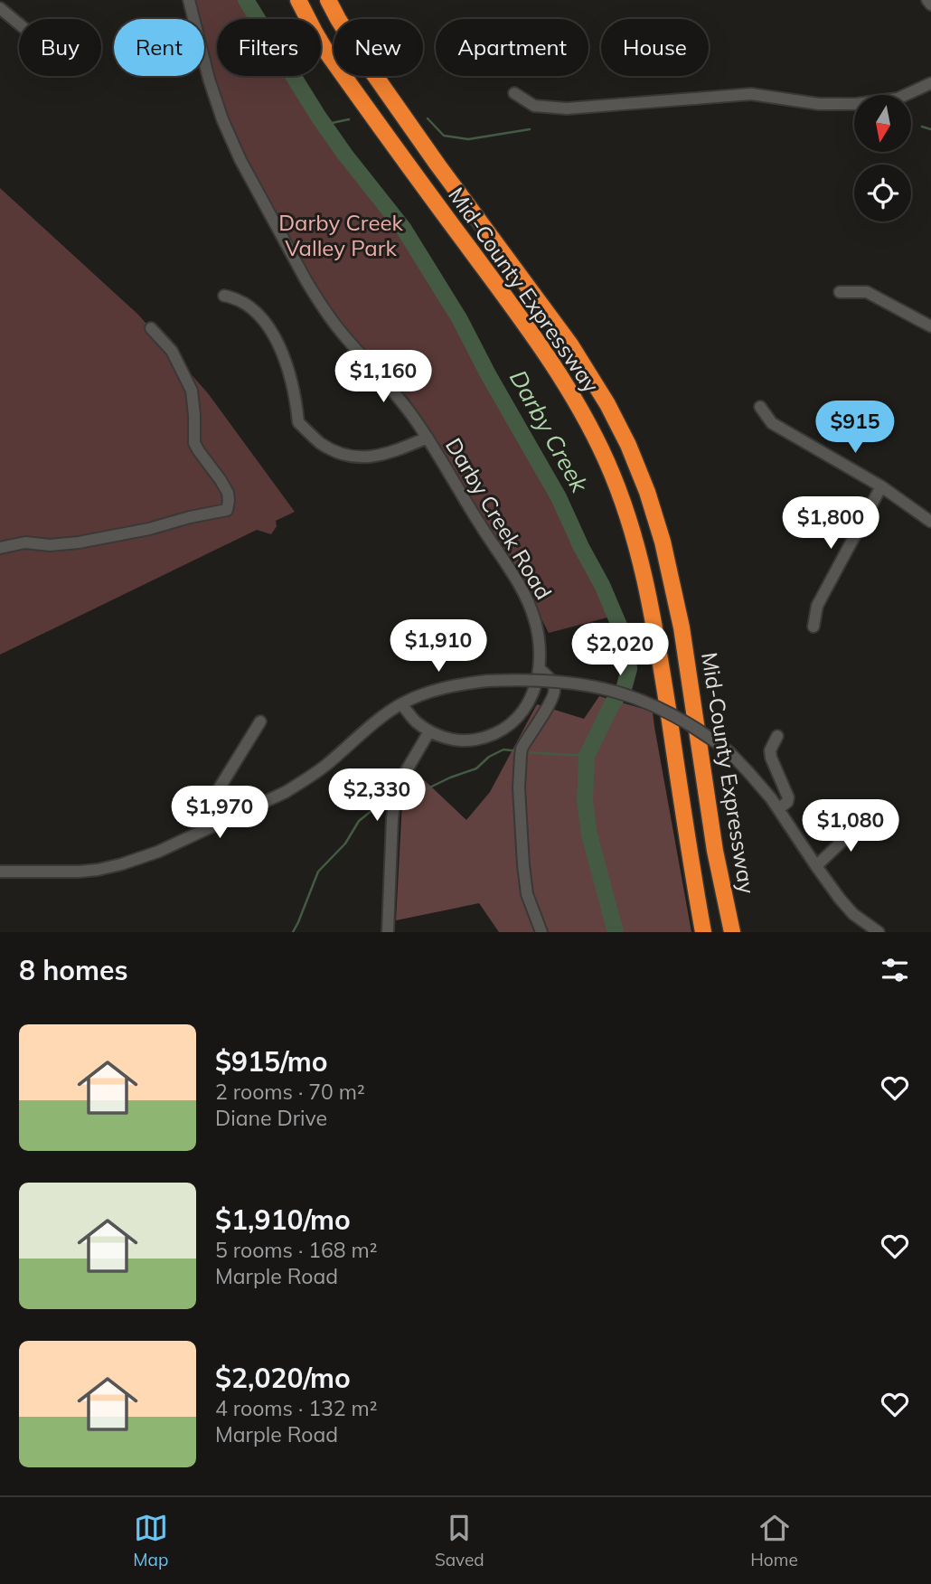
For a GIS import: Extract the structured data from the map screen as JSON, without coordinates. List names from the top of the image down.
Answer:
{
  "streets": {
    "highway": ["Mid-County Expressway"],
    "street": ["Darby Creek Road"]
  },
  "water": ["Darby Creek"],
  "parks": ["Darby Creek Valley Park"],
  "north": "bottom",
  "page": {
    "chip": [
      "Buy",
      "Rent",
      "Filters",
      "New",
      "Apartment",
      "House"
    ],
    "price": [
      "$1,160",
      "$915",
      "$1,800",
      "$1,910",
      "$2,020",
      "$2,330",
      "$1,970",
      "$1,080"
    ],
    "heading": "8 homes",
    "list": [
      {
        "name": "$915/mo",
        "note": "2 rooms · 70 m² · Diane Drive"
      },
      {
        "name": "$1,910/mo",
        "note": "5 rooms · 168 m² · Marple Road"
      },
      {
        "name": "$2,020/mo",
        "note": "4 rooms · 132 m² · Marple Road"
      }
    ],
    "tabs": ["Map", "Saved", "Home"]
  }
}
